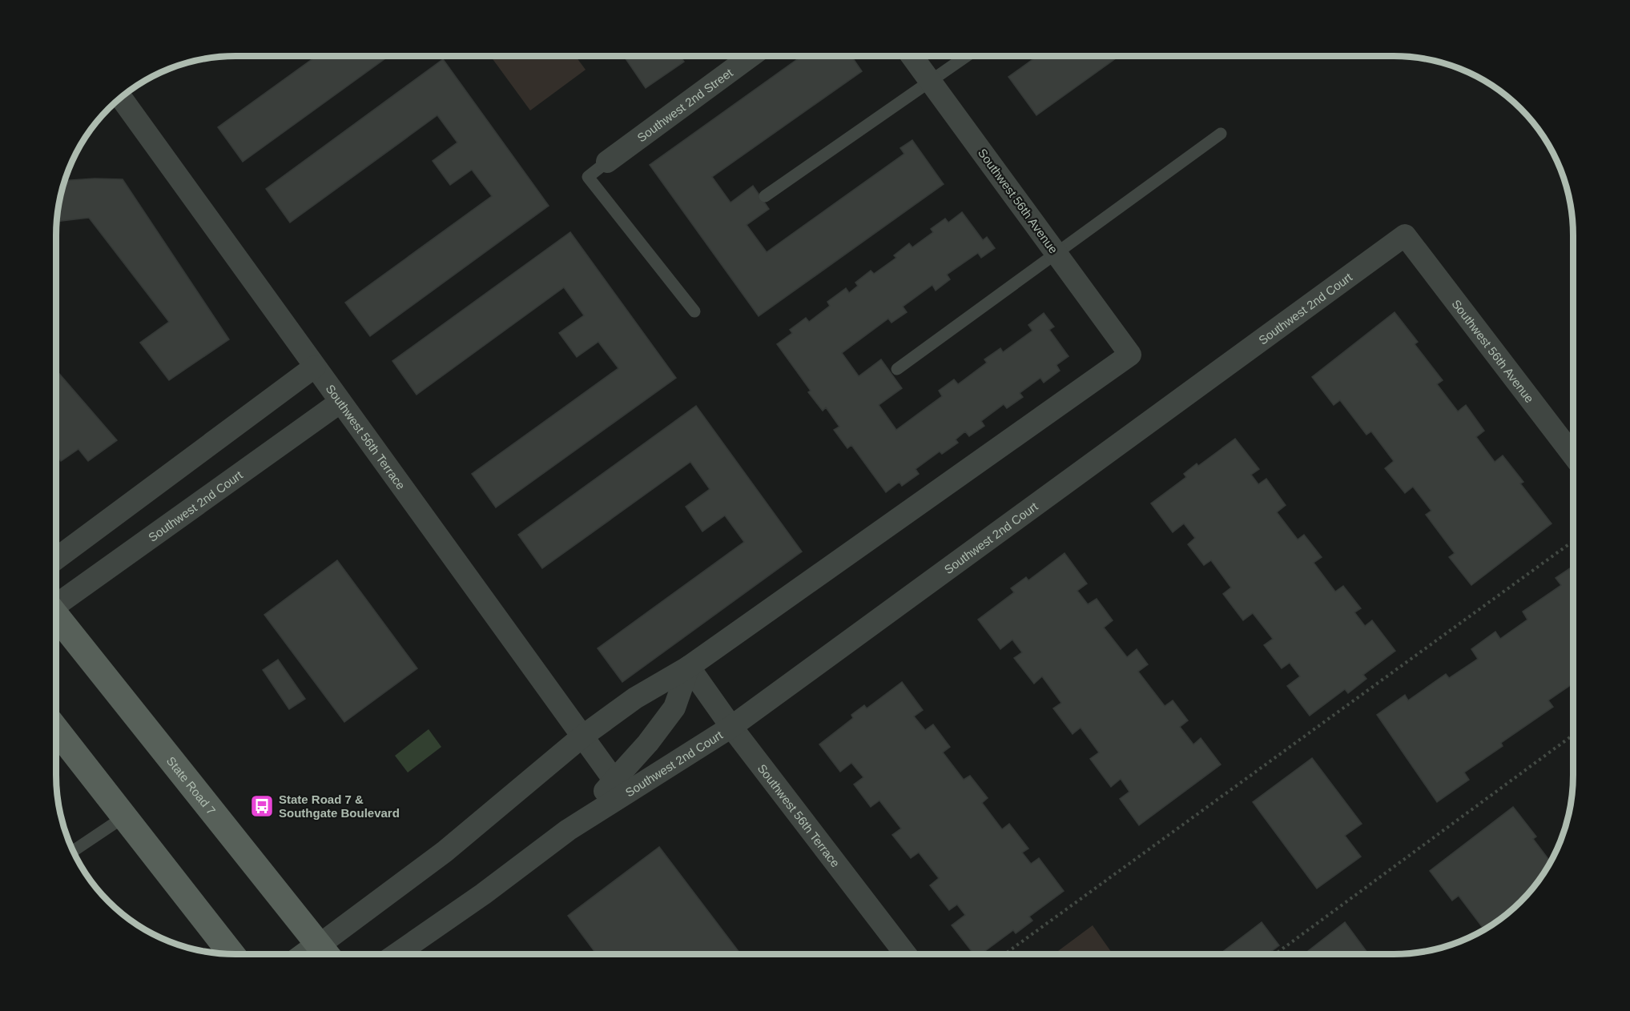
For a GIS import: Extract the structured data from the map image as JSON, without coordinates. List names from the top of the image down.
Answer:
{
  "streets": {
    "main road": ["State Road 7"],
    "street": [
      "Southwest 2nd Street",
      "Southwest 56th Avenue",
      "Southwest 2nd Court",
      "Southwest 56th Terrace"
    ]
  },
  "crossings": [
    ["Southwest 56th Avenue", "Southwest 2nd Court"],
    ["Southwest 56th Avenue", "Southwest 56th Terrace"],
    ["Southwest 2nd Court", "Southwest 56th Terrace"]
  ],
  "places": {
    "bus stop": ["State Road 7 & Southgate Boulevard"]
  }
}
